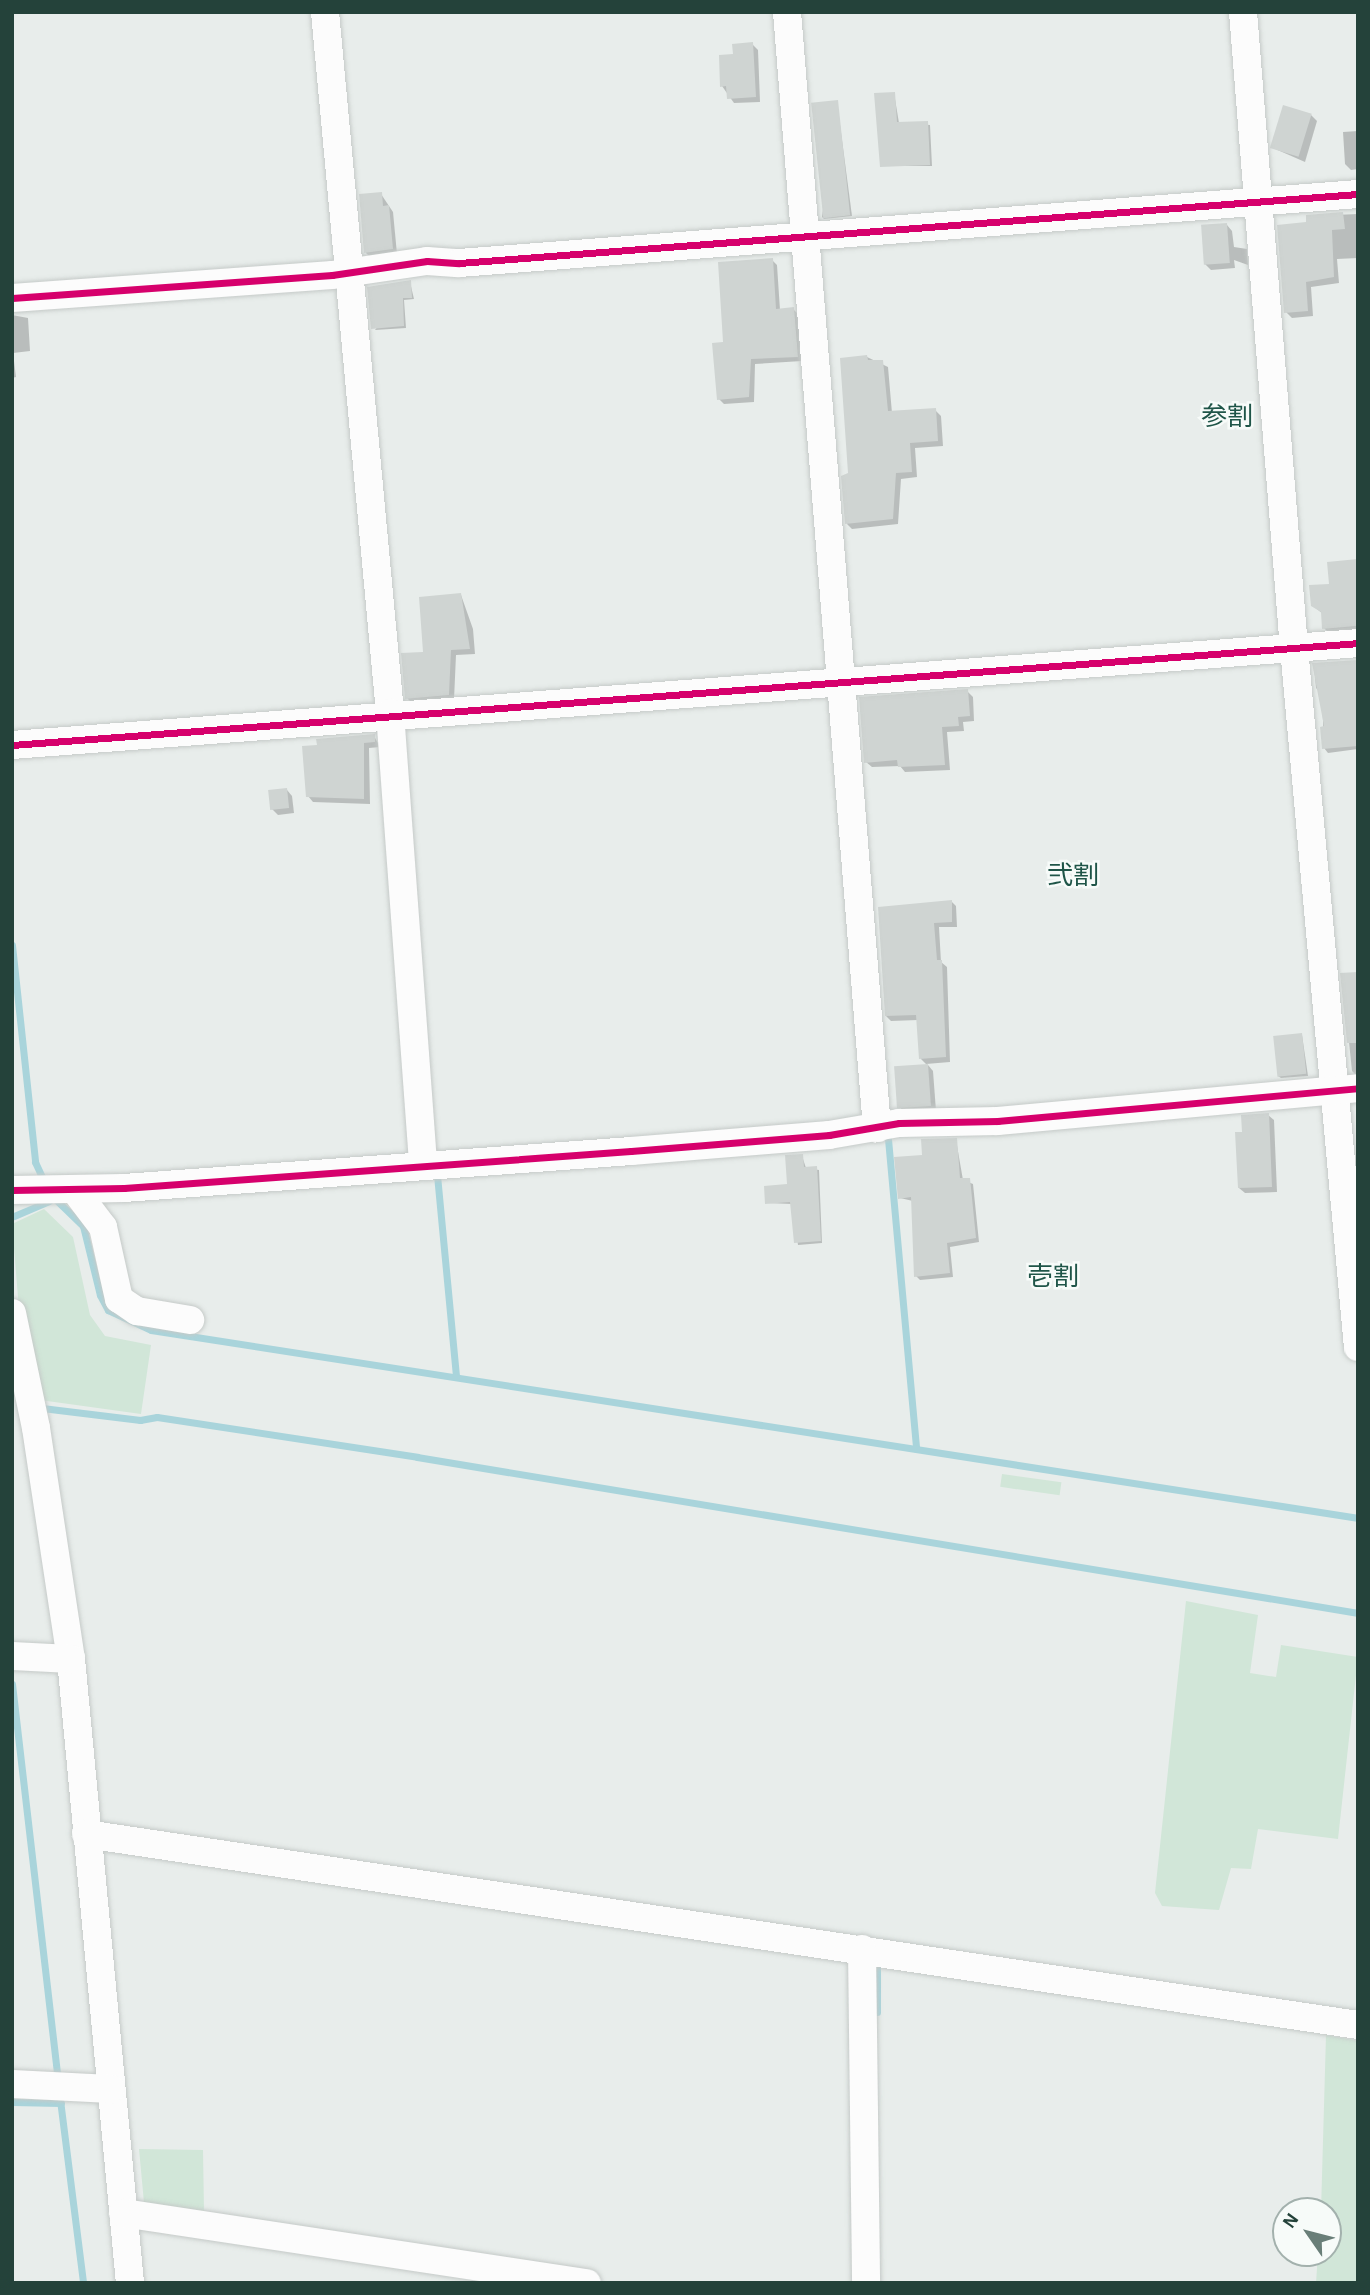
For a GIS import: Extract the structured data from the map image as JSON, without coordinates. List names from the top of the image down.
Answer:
{
  "districts": ["参割", "弐割", "壱割"],
  "north": "top left"
}
